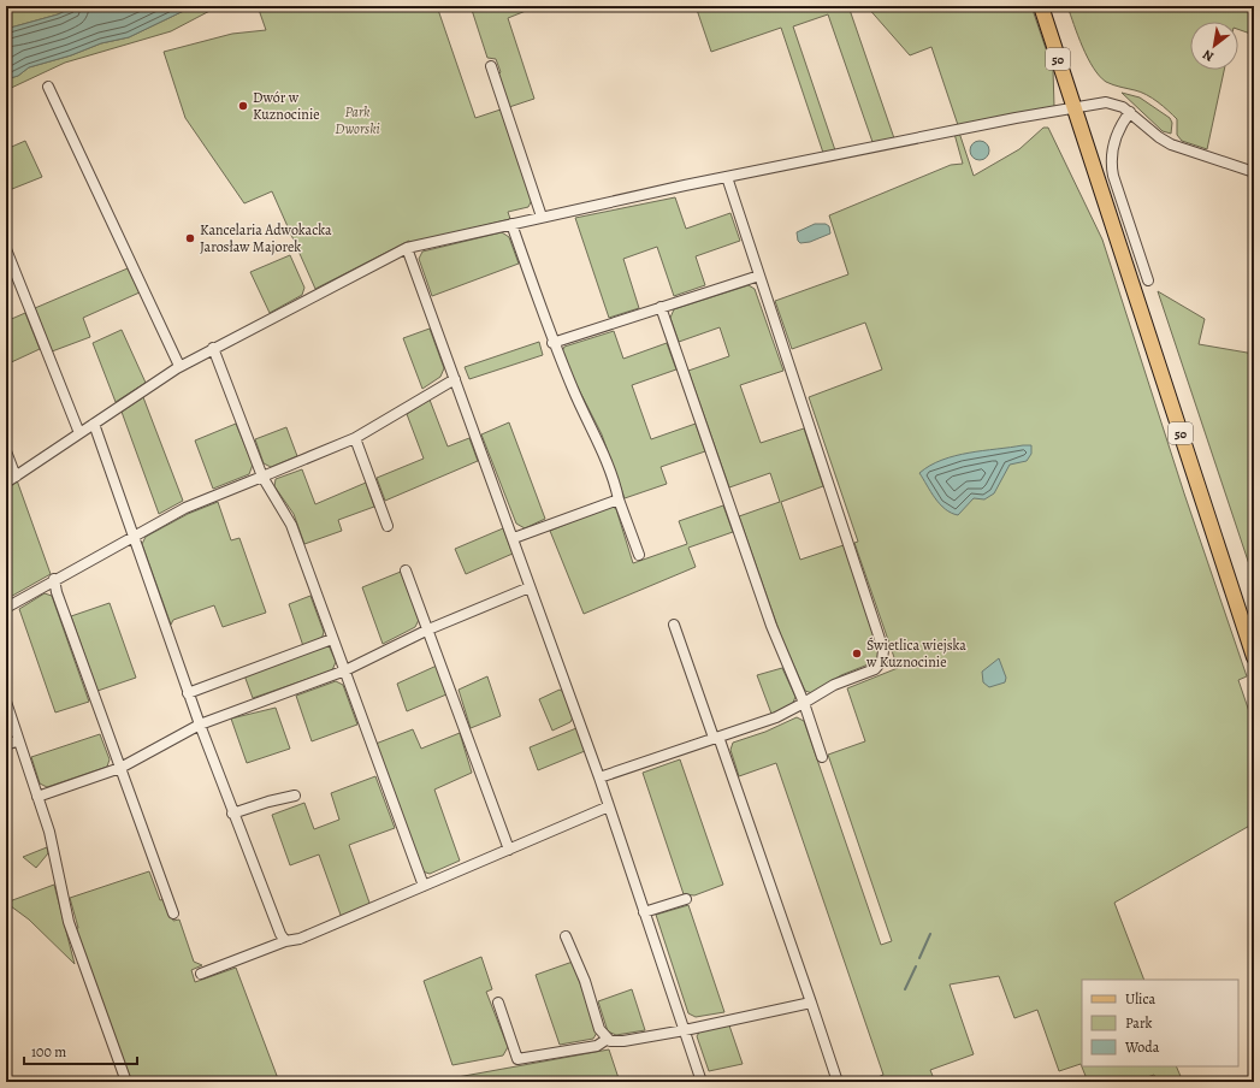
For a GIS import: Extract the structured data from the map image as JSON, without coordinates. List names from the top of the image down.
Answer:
{
  "streets": {
    "main road": ["50"]
  },
  "parks": ["Park Dworski"],
  "places": ["Dwór w Kuznocinie", "Kancelaria Adwokacka Jarosław Majorek", "Świetlica wiejska w Kuznocinie"],
  "legend": ["Ulica", "Park", "Woda"],
  "scale_bar": "100 m",
  "north": "bottom left"
}
